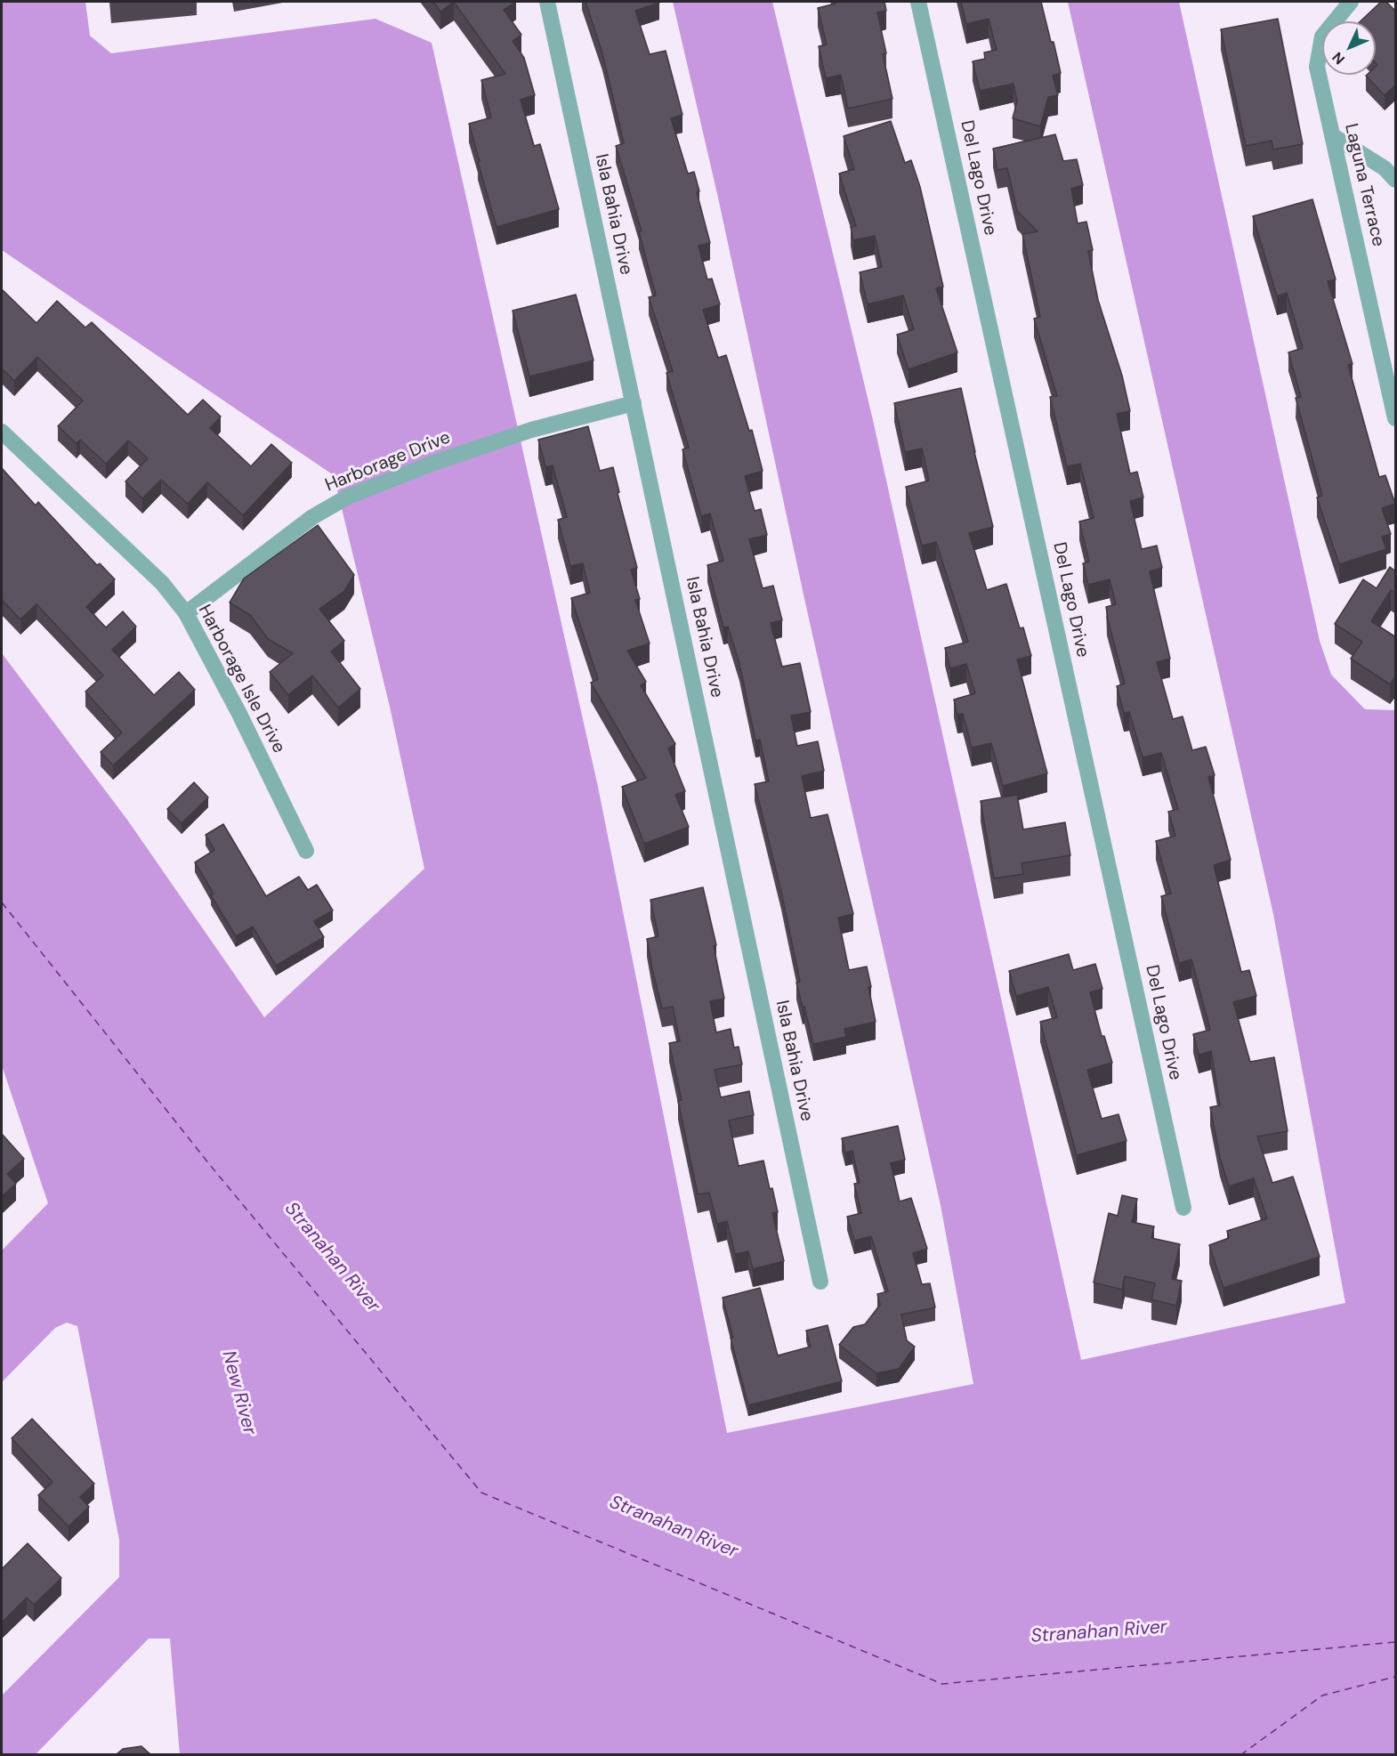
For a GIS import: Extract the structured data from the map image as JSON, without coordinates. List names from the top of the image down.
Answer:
{
  "streets": {
    "street": [
      "Del Lago Drive",
      "Laguna Terrace",
      "Isla Bahia Drive",
      "Harborage Drive",
      "Harborage Isle Drive"
    ]
  },
  "crossings": [
    ["Isla Bahia Drive", "Harborage Drive"],
    ["Harborage Drive", "Harborage Isle Drive"]
  ],
  "water": ["Stranahan River", "New River"],
  "north": "bottom left"
}
